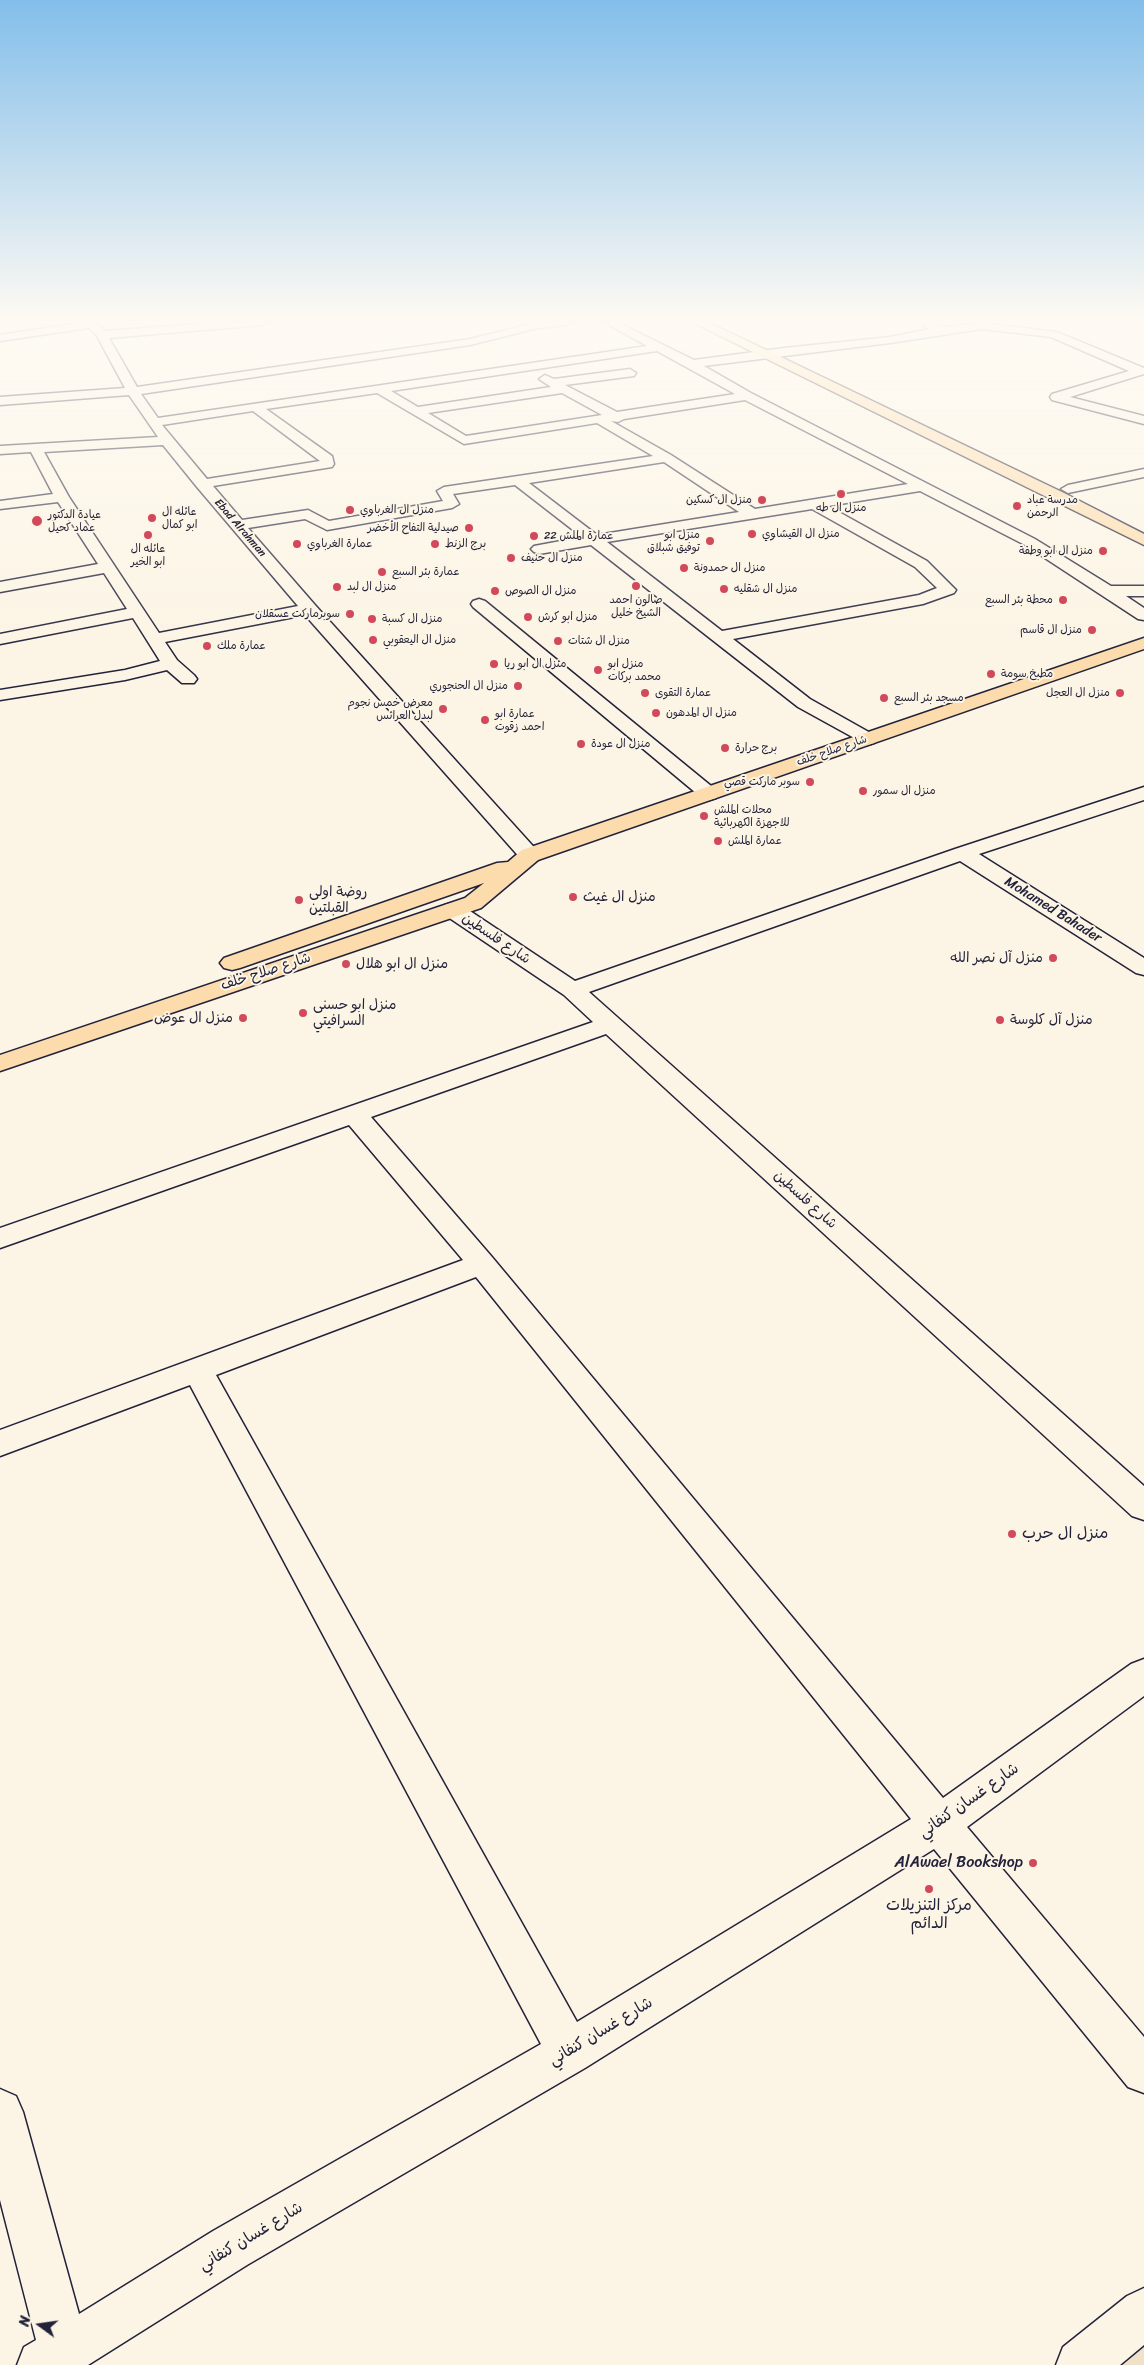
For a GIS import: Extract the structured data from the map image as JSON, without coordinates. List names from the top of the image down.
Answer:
{
  "streets": {
    "main road": ["شارع صلاح خلف"],
    "street": [
      "Ebad Alrahman",
      "Mohamed Bahader",
      "شارع فلسطين",
      "شارع غسان كنفاني"
    ]
  },
  "crossings": [
    ["Ebad Alrahman", "شارع صلاح خلف"],
    ["شارع صلاح خلف", "شارع فلسطين"]
  ],
  "places": [
    "منزل ال طه",
    "منزل ال كسكين",
    "مدرسة عباد الرحمن",
    "منزل ال الغرباوي",
    "عائله ال ابو كمال",
    "عيادة الدكتور عماد كحيل",
    "صيدلية التفاح الأخضر",
    "منزل ال القيشاوي",
    "عائله ال ابو الخير",
    "عمارة الملش 22",
    "منزل ابو توفيق شبلاق",
    "عمارة الغرباوي",
    "برج الزنط",
    "منزل ال ابو وطفة",
    "منزل ال حنيف",
    "منزل ال حمدونة",
    "عمارة بئر السبع",
    "صالون احمد الشيخ خليل",
    "منزل ال لبد",
    "منزل ال شقليه",
    "منزل ال الصوص",
    "محطة بئر السبع",
    "سوبرماركت عسقلان",
    "منزل ابو كرش",
    "منزل ال كسبة",
    "منزل ال قاسم",
    "منزل ال اليعقوبي",
    "منزل ال شتات",
    "عمارة ملك",
    "منزل ال ابو ريا",
    "منزل ابو محمد بركات",
    "مطبخ سومة",
    "منزل ال الحنجوري",
    "عمارة التقوى",
    "منزل ال العجل",
    "مسجد بئر السبع",
    "معرض خمس نجوم لبدل العرائس",
    "منزل ال المدهون",
    "عمارة ابو احمد زقوت",
    "منزل ال عودة",
    "برج حرارة",
    "سوبر ماركت قصي",
    "منزل ال سمور",
    "محلات الملش للاجهزة الكهربائية",
    "عمارة الملش",
    "منزل ال غيث",
    "روضة اولى القبلتين",
    "منزل آل نصر الله",
    "منزل ال ابو هلال",
    "منزل ابو حسنى السرافيتي",
    "منزل ال عوض",
    "منزل آل كلوسة",
    "منزل ال حرب",
    "AlAwael Bookshop",
    "مركز التنزيلات الدائم"
  ],
  "north": "left"
}
